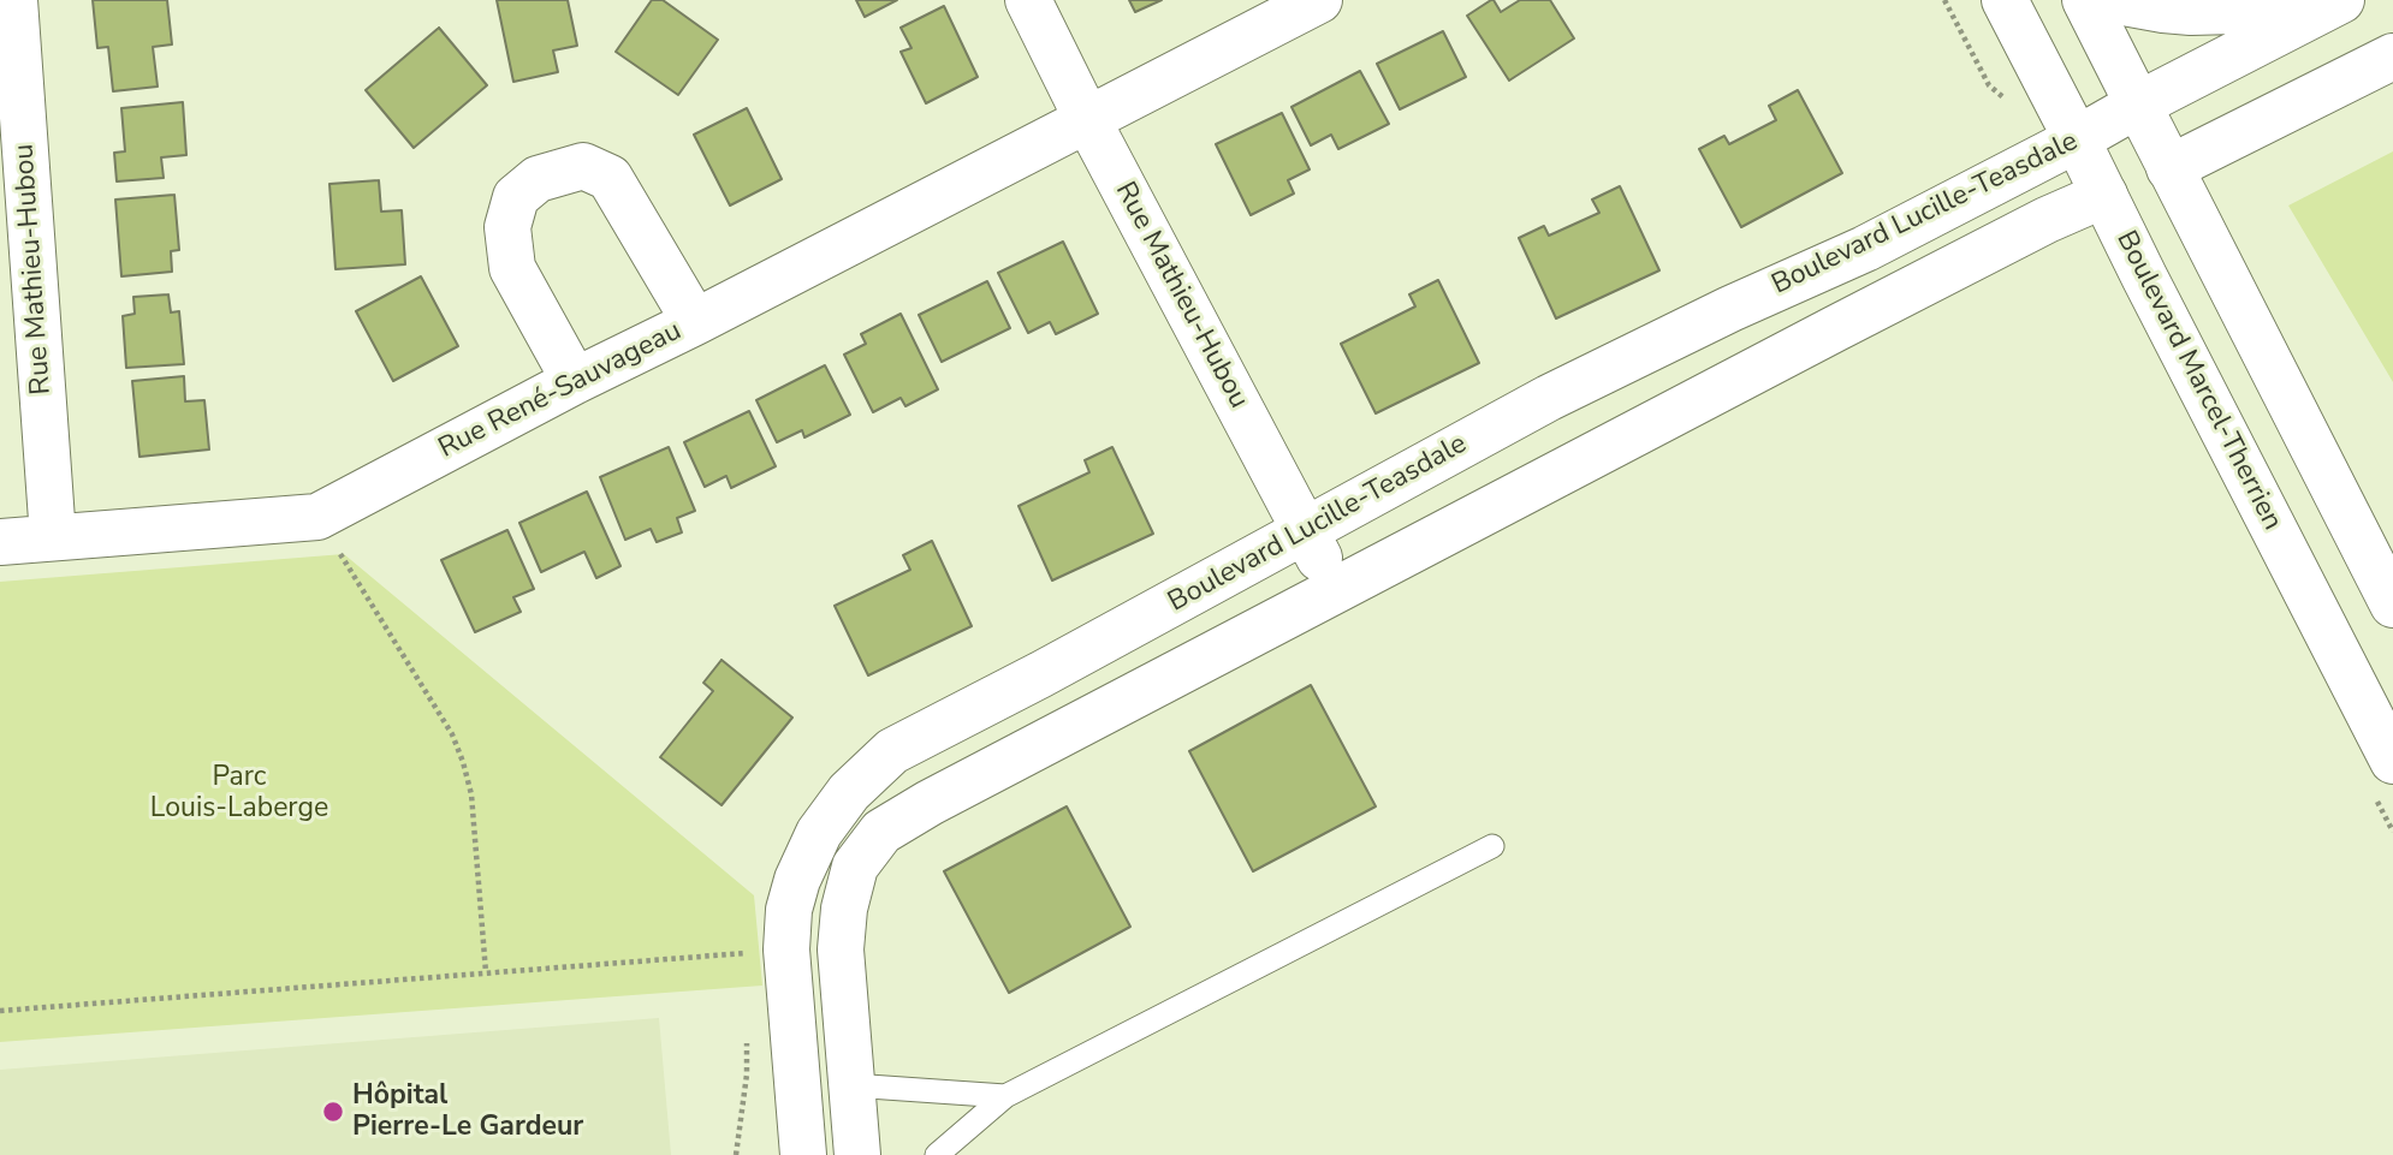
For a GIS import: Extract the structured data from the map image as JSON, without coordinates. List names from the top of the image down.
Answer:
{
  "streets": {
    "main road": [
      "Boulevard Lucille-Teasdale",
      "Rue Mathieu-Hubou",
      "Boulevard Marcel-Therrien",
      "Rue René-Sauvageau"
    ]
  },
  "crossings": [
    ["Boulevard Lucille-Teasdale", "Rue Mathieu-Hubou"],
    ["Boulevard Lucille-Teasdale", "Boulevard Marcel-Therrien"],
    ["Rue Mathieu-Hubou", "Rue René-Sauvageau"]
  ],
  "parks": ["Parc Louis-Laberge"],
  "places": ["Hôpital Pierre-Le Gardeur"]
}
